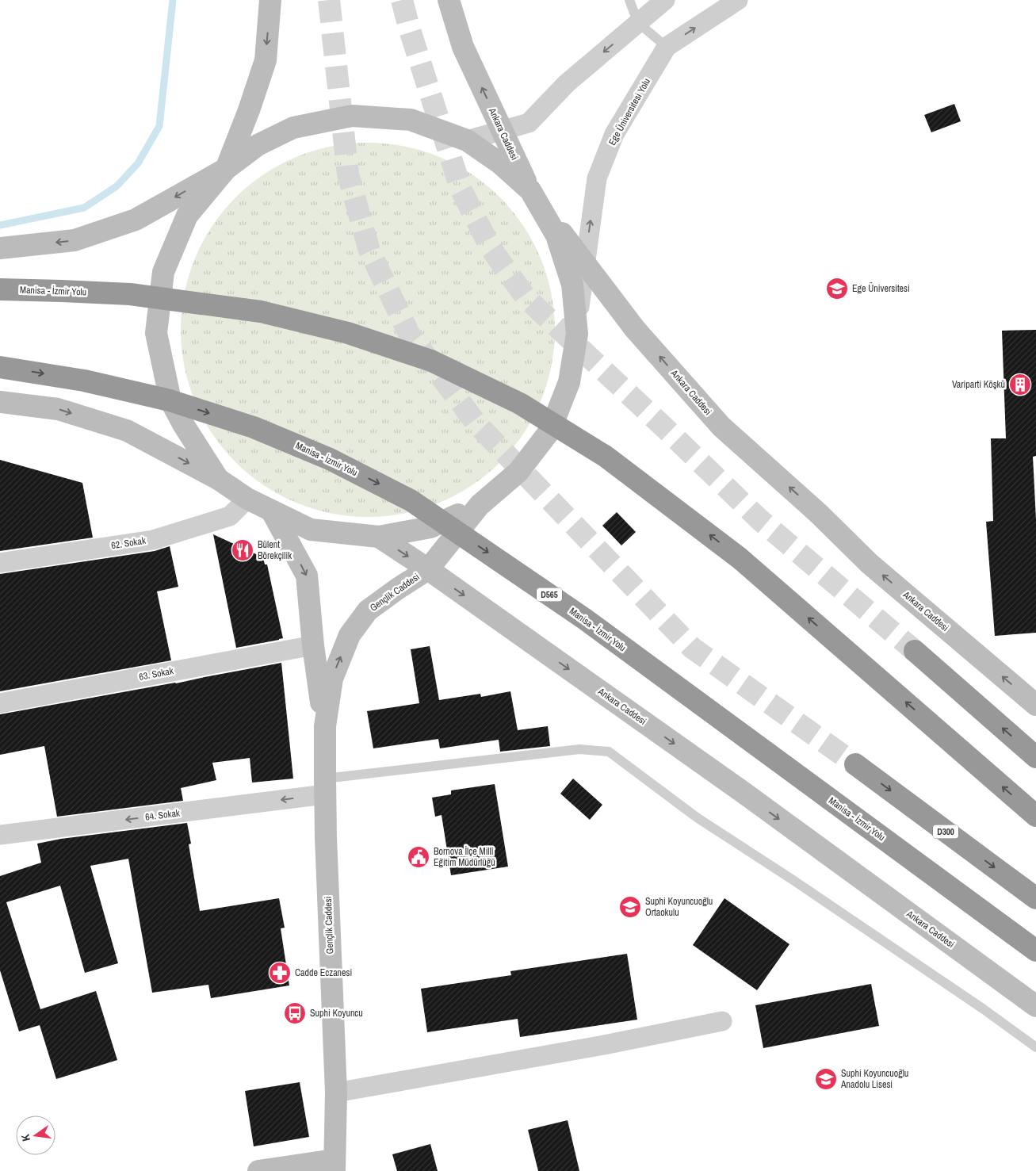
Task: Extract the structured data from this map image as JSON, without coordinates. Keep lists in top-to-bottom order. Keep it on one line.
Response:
{"streets":{"highway":["Manisa - İzmir Yolu","D565","D300"],"main road":["Ankara Caddesi","Gençlik Caddesi"],"street":["Ege Üniversitesi Yolu","62. Sokak","63. Sokak","64. Sokak"]},"crossings":[["Ege Üniversitesi Yolu","Ankara Caddesi"],["Ankara Caddesi","Gençlik Caddesi"],["Gençlik Caddesi","63. Sokak"],["Gençlik Caddesi","64. Sokak"]],"one_way":["64. Sokak"],"places":{"school or university":["Ege Üniversitesi","Suphi Koyuncuoğlu Ortaokulu","Suphi Koyuncuoğlu Anadolu Lisesi"],"building":["Variparti Köşkü"],"restaurant":["Bülent Börekçilik"],"public building":["Bornova İlçe Millî Eğitim Müdürlüğü"],"pharmacy":["Cadde Eczanesi"],"bus stop":["Suphi Koyuncu"]},"north":"left"}
